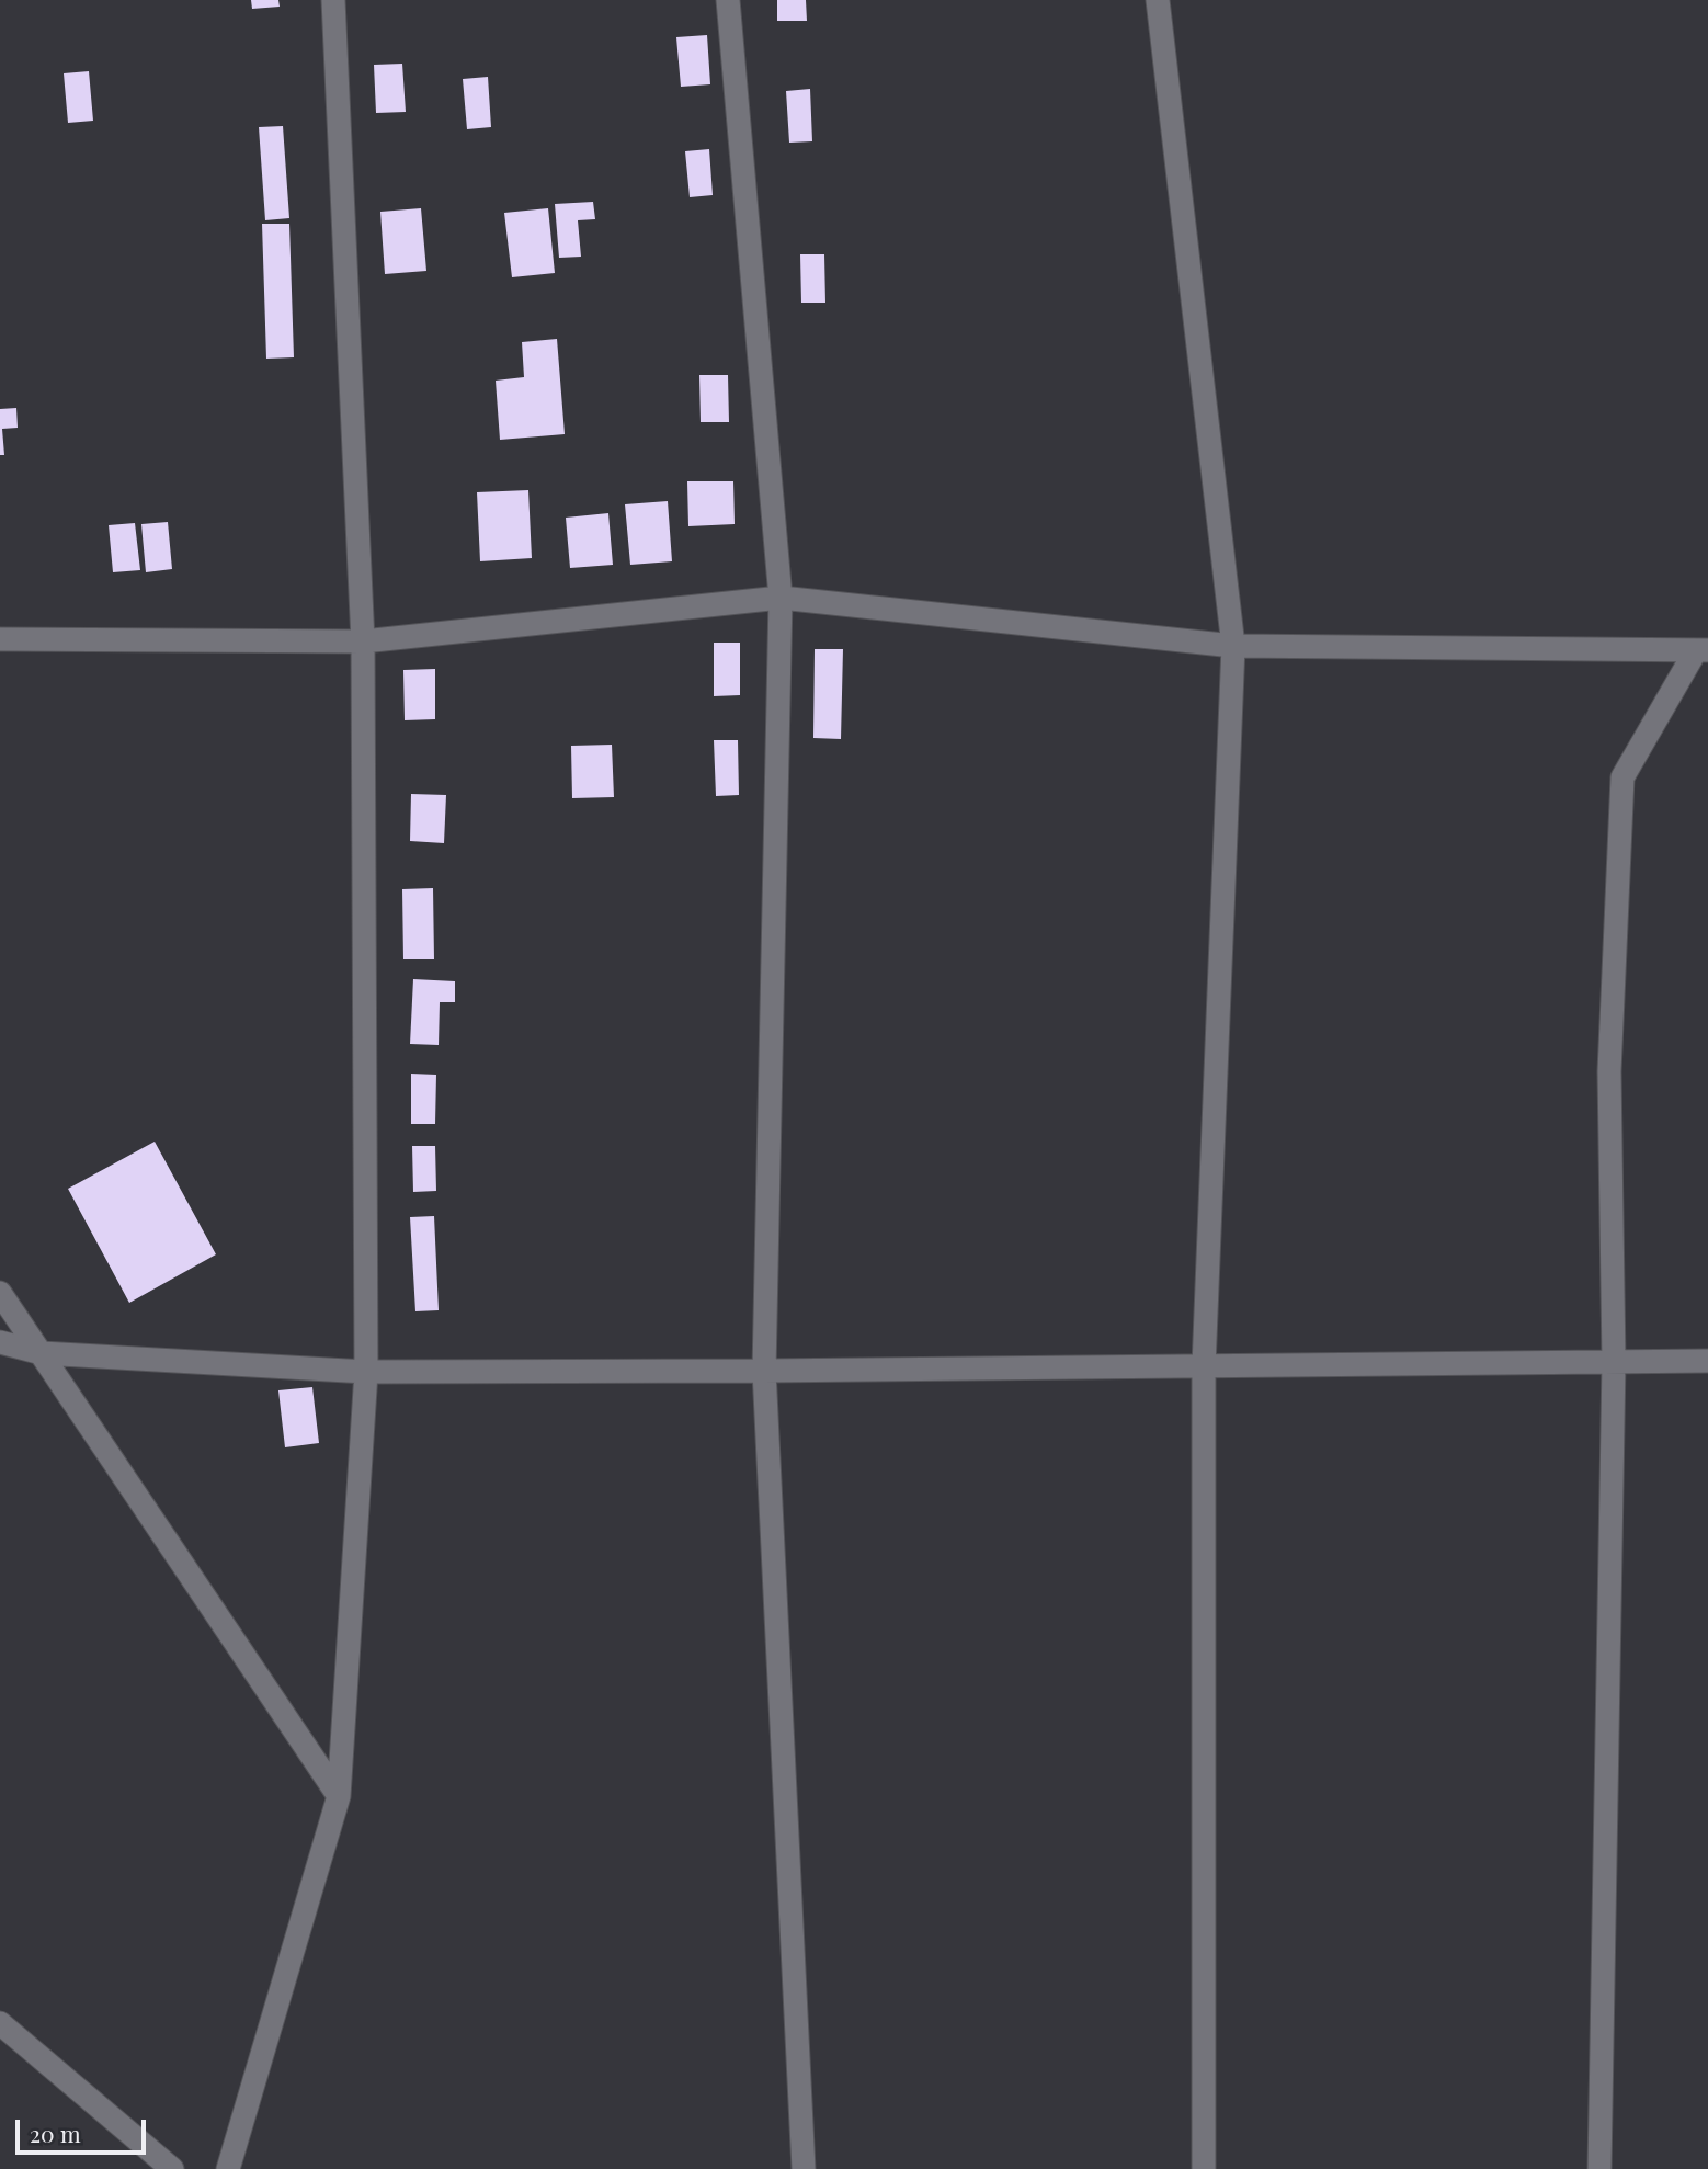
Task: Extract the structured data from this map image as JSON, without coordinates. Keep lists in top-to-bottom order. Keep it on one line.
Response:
{"scale_bar":"20 m"}
